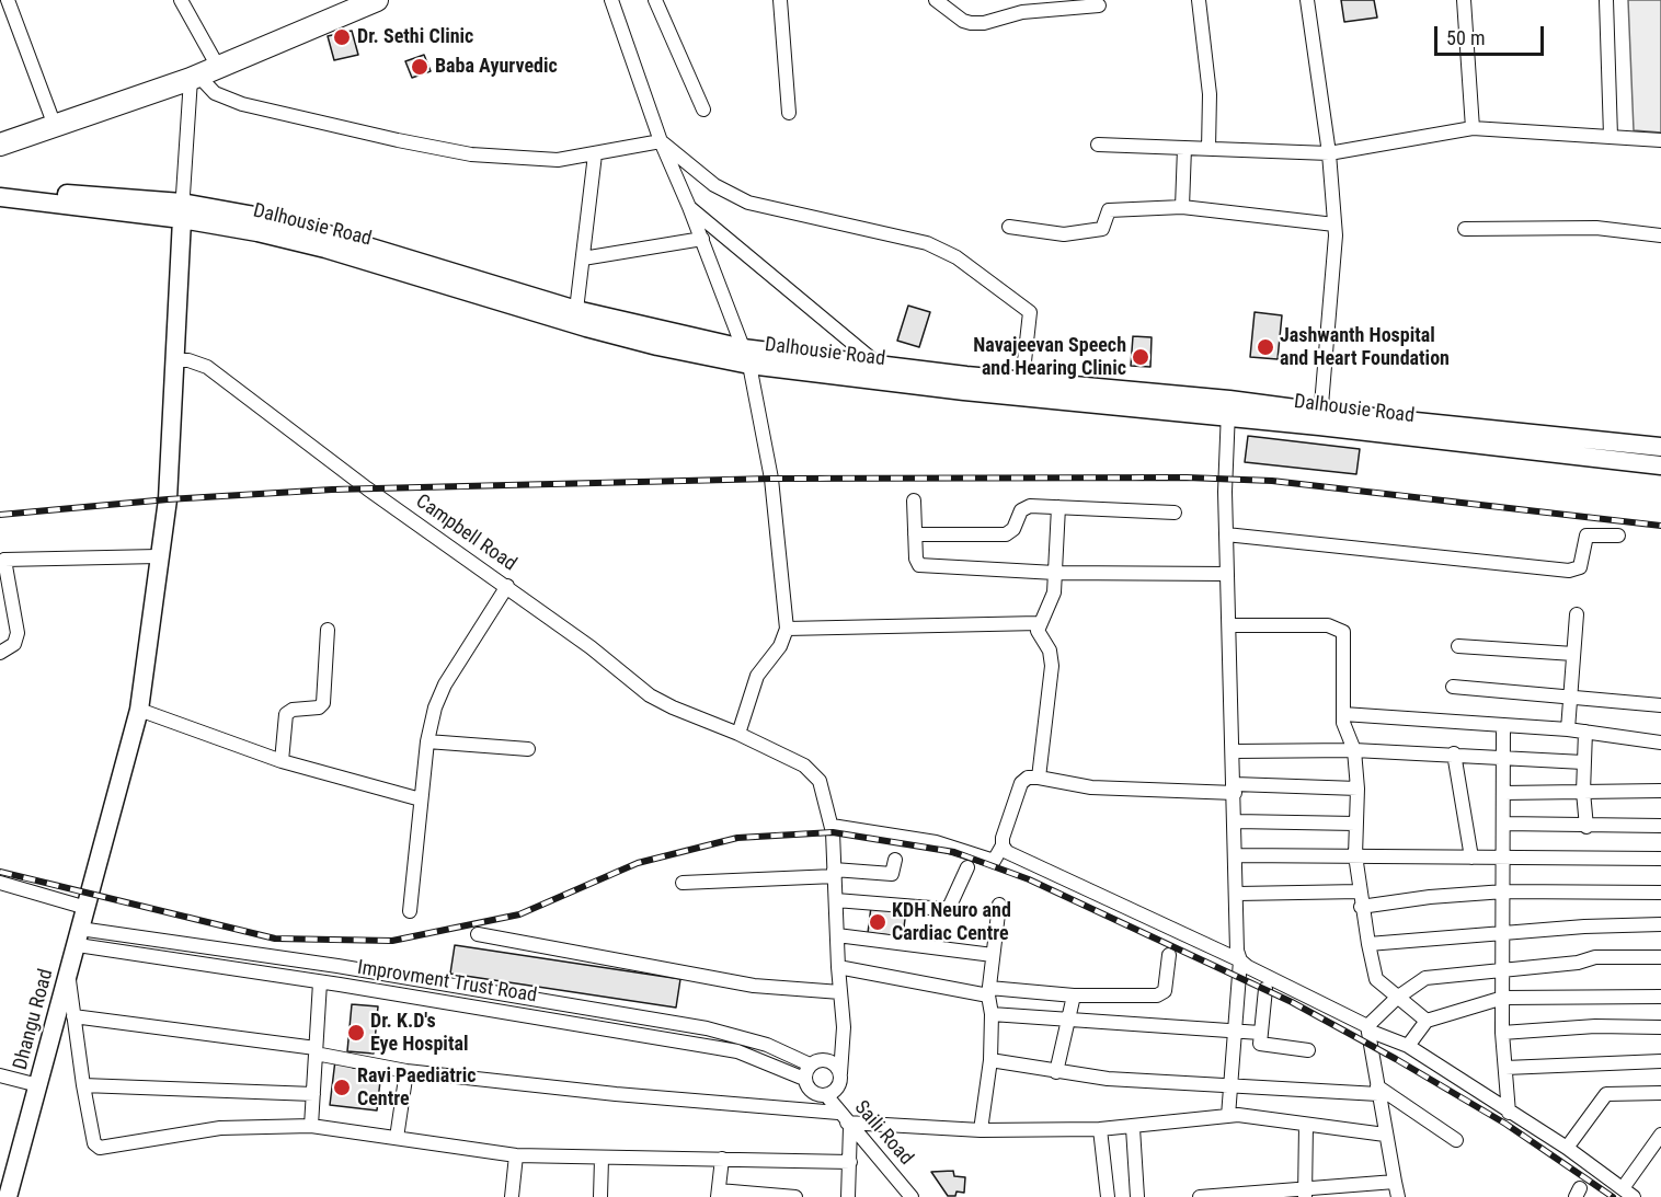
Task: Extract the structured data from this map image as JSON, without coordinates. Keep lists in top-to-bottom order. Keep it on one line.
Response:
{"streets":{"street":["Dalhousie Road","Campbell Road","Improvment Trust Road","Dhangu Road","Saili Road"]},"crossings":[["Dalhousie Road","Dhangu Road"],["Campbell Road","Improvment Trust Road"],["Campbell Road","Dhangu Road"],["Campbell Road","Saili Road"],["Improvment Trust Road","Dhangu Road"],["Improvment Trust Road","Saili Road"]],"places":["Dr. Sethi Clinic","Baba Ayurvedic","Jashwanth Hospital and Heart Foundation","Navajeevan Speech and Hearing Clinic","KDH Neuro and Cardiac Centre","Dr. K.D's Eye Hospital","Ravi Paediatric Centre"],"scale_bar":"50 m"}
